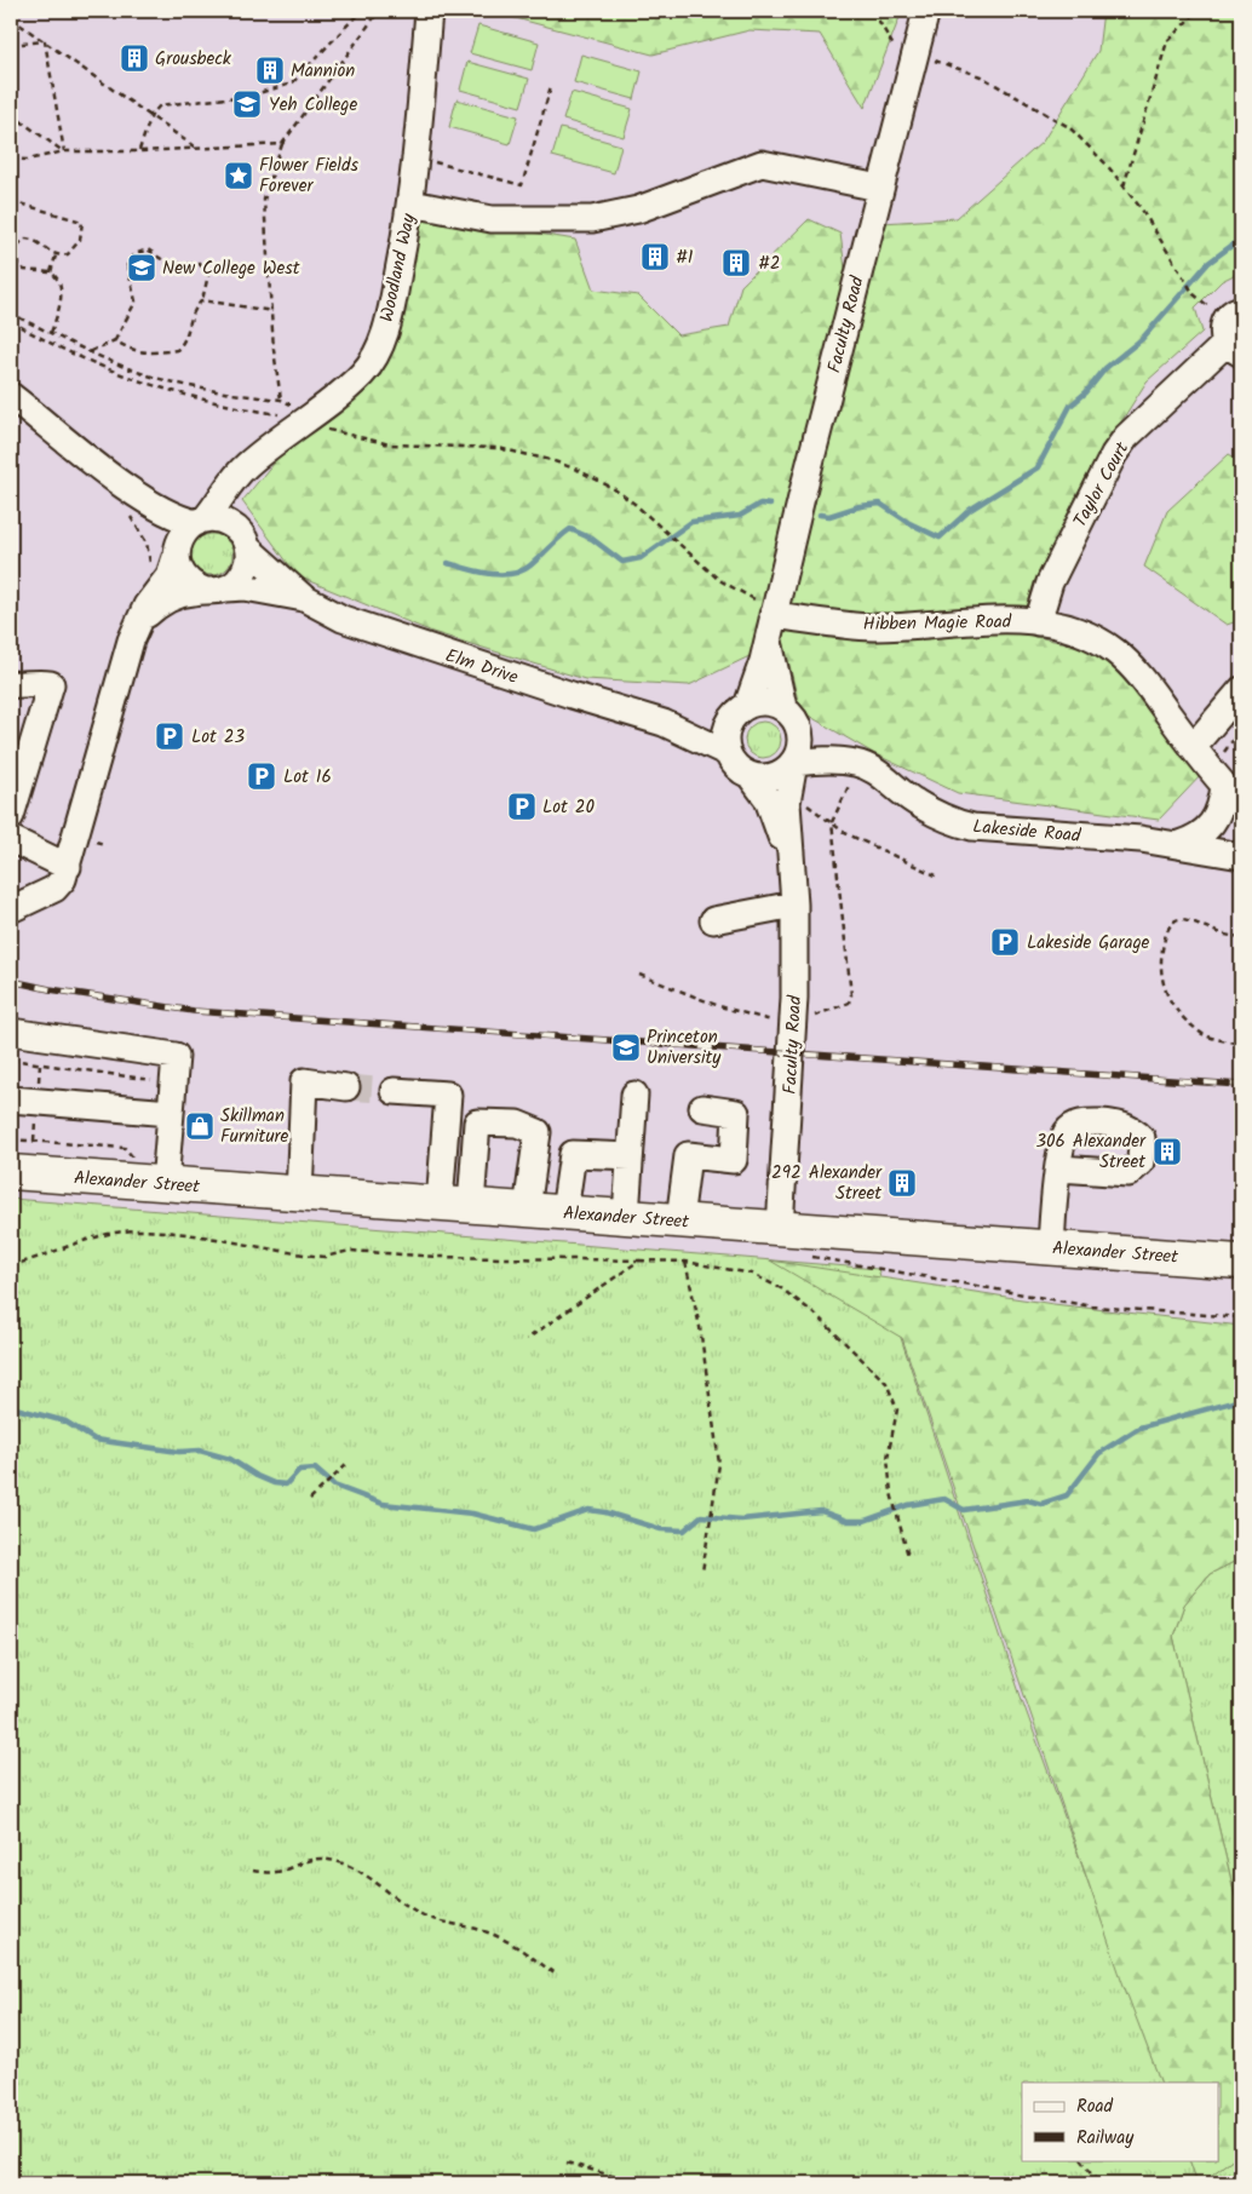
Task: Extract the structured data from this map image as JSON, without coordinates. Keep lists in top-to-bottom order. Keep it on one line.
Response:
{"streets":{"main road":["Alexander Street"],"street":["Woodland Way","Faculty Road","Taylor Court","Hibben Magie Road","Elm Drive","Lakeside Road"]},"crossings":[["Woodland Way","Elm Drive"],["Faculty Road","Hibben Magie Road"],["Faculty Road","Elm Drive"],["Faculty Road","Lakeside Road"],["Faculty Road","Alexander Street"],["Taylor Court","Hibben Magie Road"],["Elm Drive","Lakeside Road"]],"places":{"building":["Grousbeck","Mannion","#1","#2","306 Alexander Street","292 Alexander Street"],"school or university":["Yeh College","New College West","Princeton University"],"place":["Flower Fields Forever"],"parking":["Lot 23","Lot 16","Lot 20","Lakeside Garage"],"shop":["Skillman Furniture"]},"legend":["Road","Railway"]}
